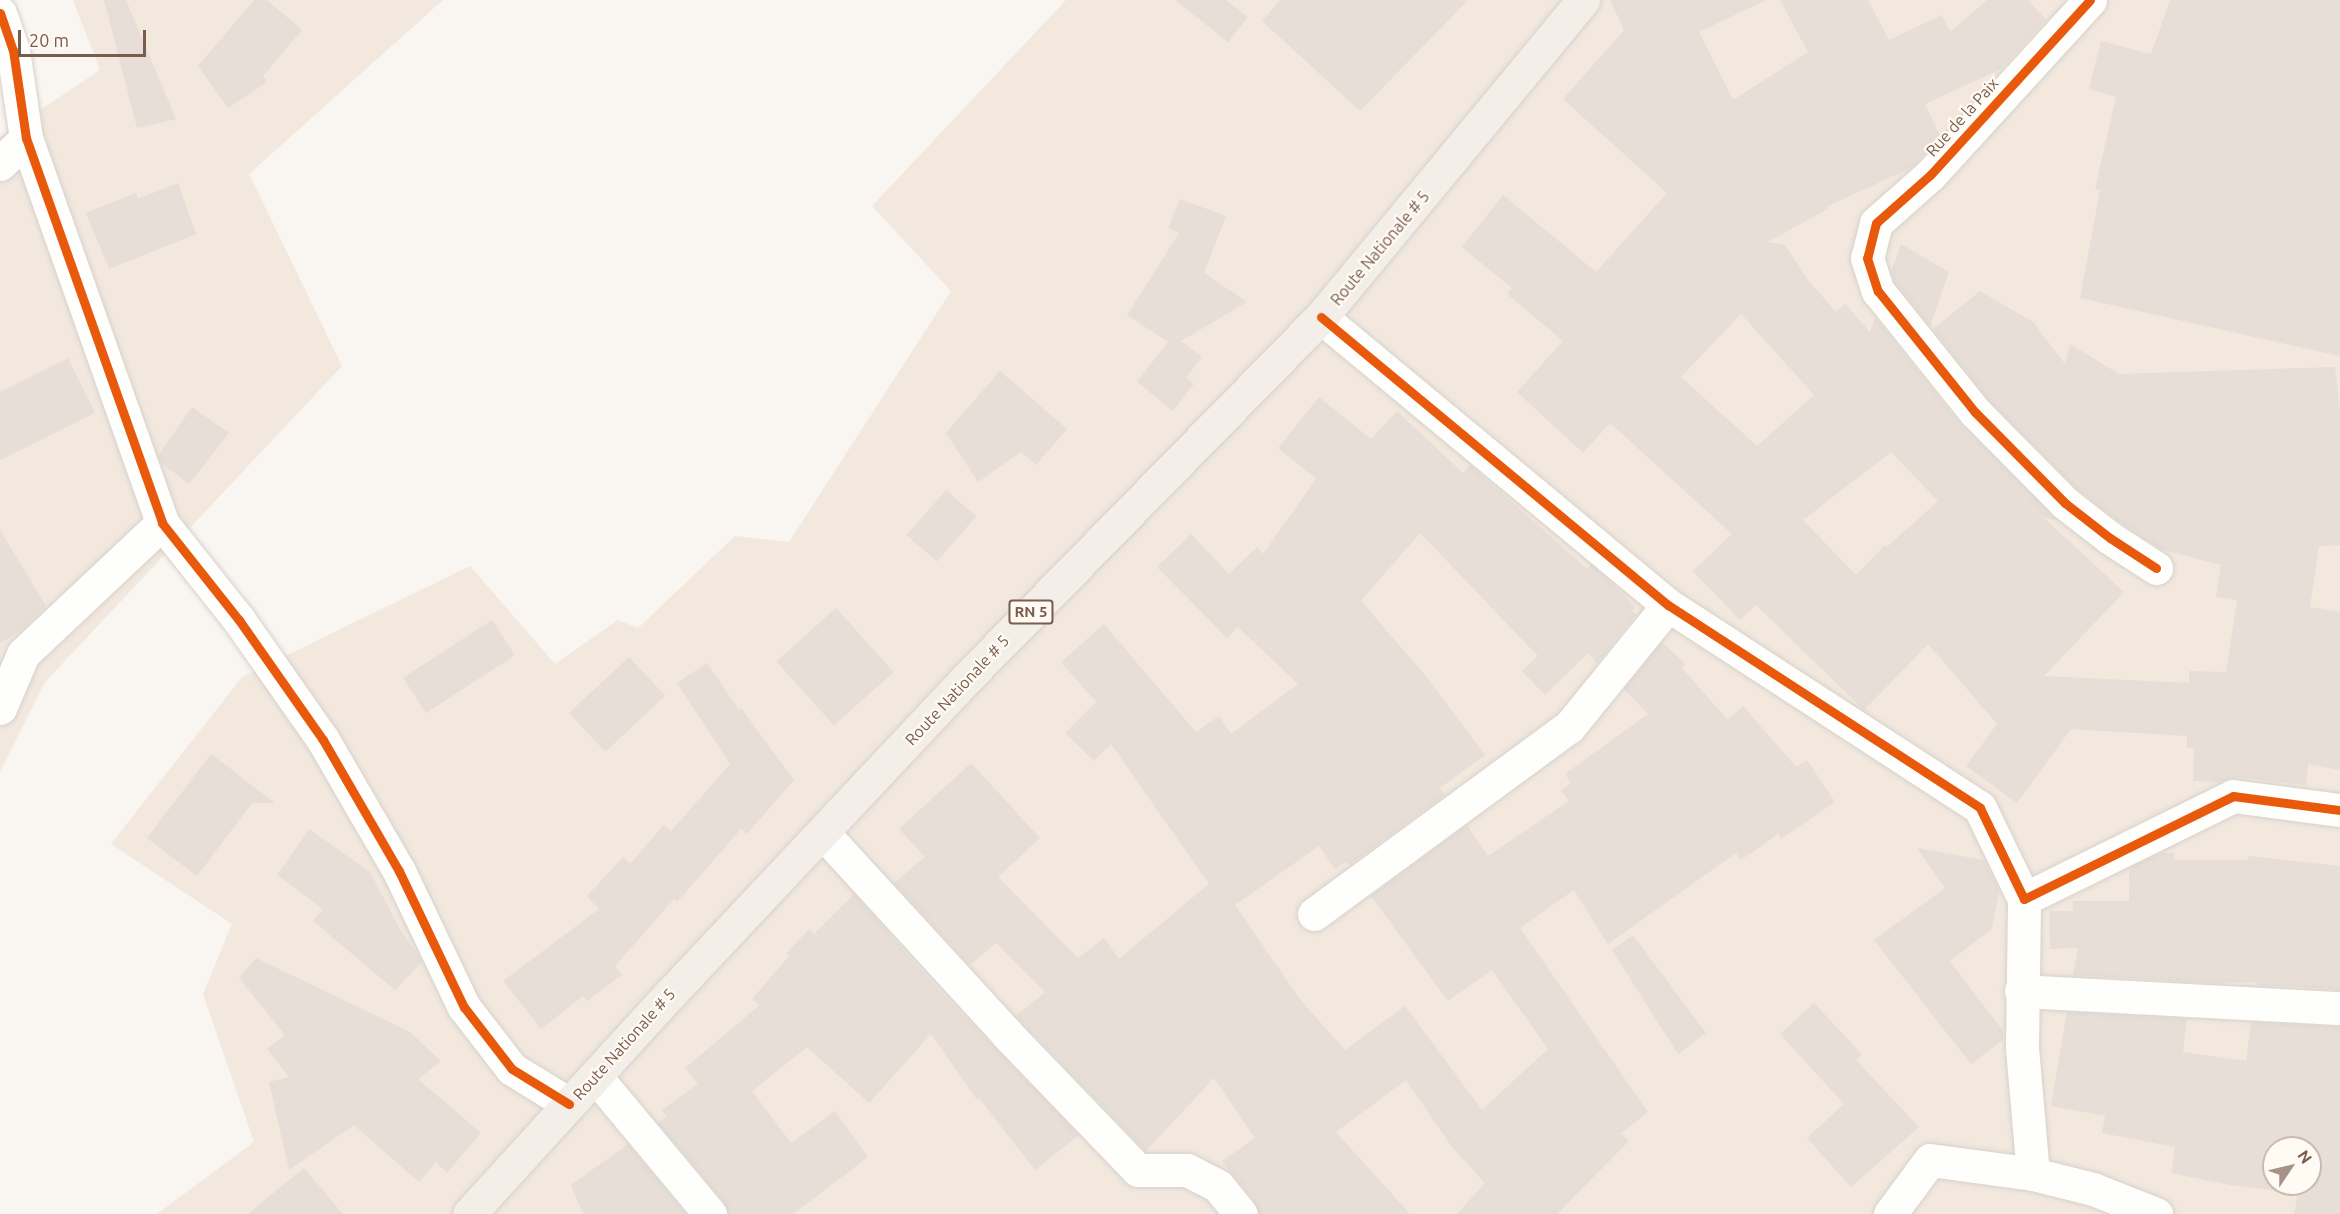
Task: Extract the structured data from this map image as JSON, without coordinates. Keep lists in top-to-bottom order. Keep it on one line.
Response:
{"streets":{"main road":["Route Nationale # 5","RN 5"],"street":["Rue de la Paix"]},"scale_bar":"20 m","north":"top right"}
